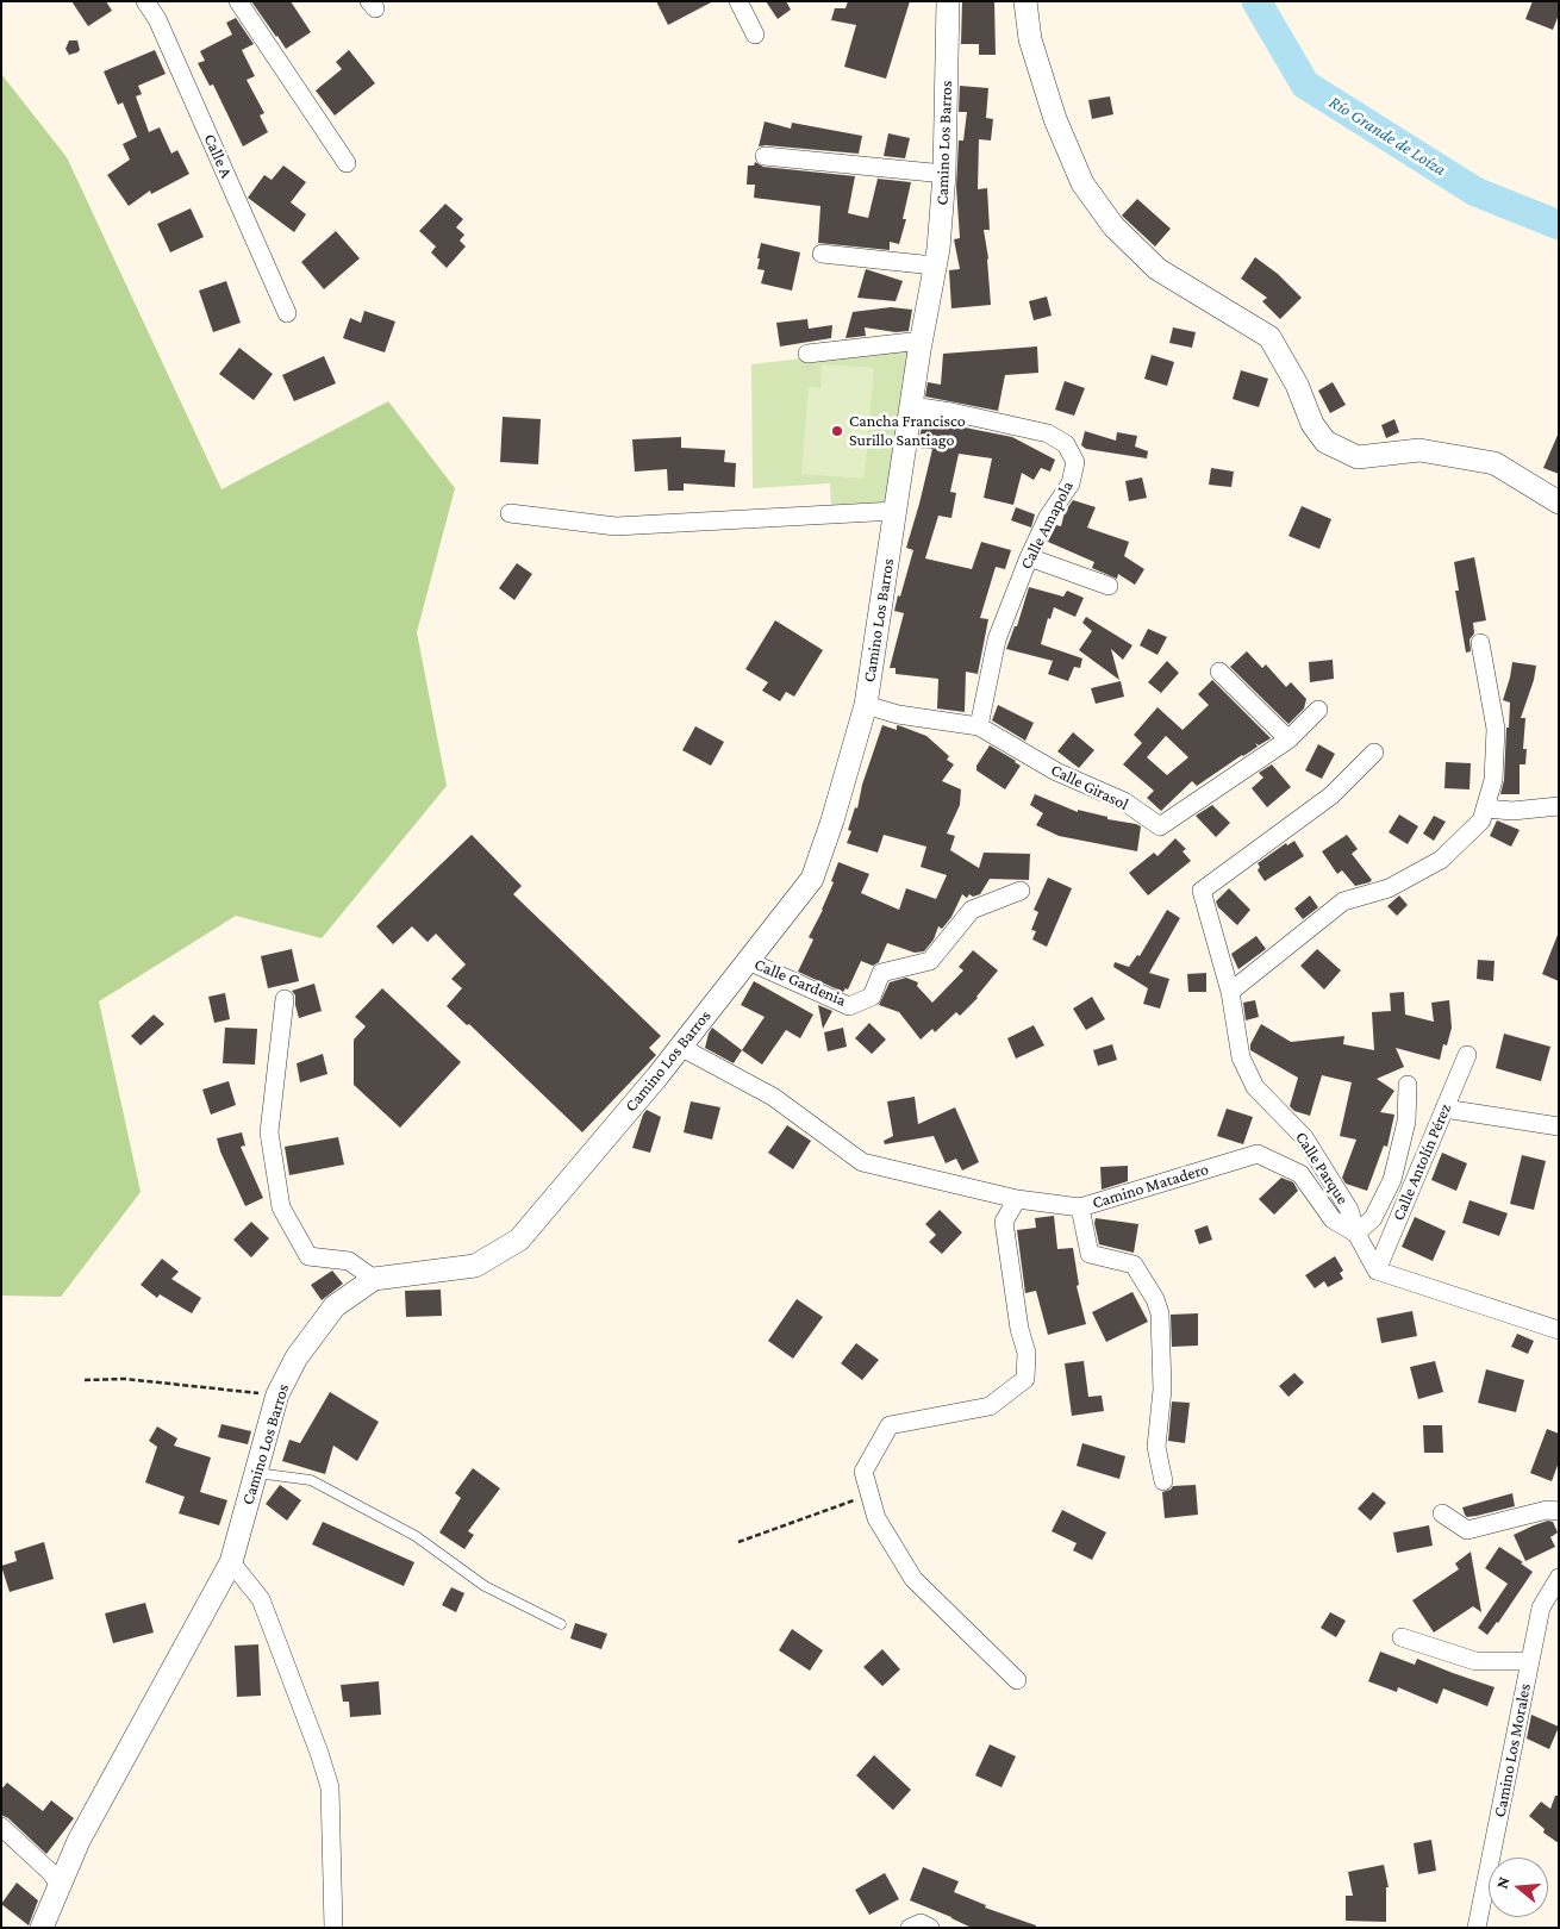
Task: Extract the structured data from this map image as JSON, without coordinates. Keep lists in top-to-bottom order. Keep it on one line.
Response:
{"streets":{"street":["Camino Los Barros","Calle A","Calle Amapola","Calle Girasol","Calle Gardenia","Calle Antolín Pérez","Calle Parque","Camino Matadero","Camino Los Morales"]},"crossings":[["Camino Los Barros","Calle Amapola"],["Camino Los Barros","Calle Girasol"],["Camino Los Barros","Calle Gardenia"],["Camino Los Barros","Camino Matadero"],["Calle Amapola","Calle Girasol"],["Calle Antolín Pérez","Camino Matadero"],["Calle Parque","Camino Matadero"]],"water":["Río Grande de Loíza"],"places":["Cancha Francisco Surillo Santiago"],"north":"left"}
